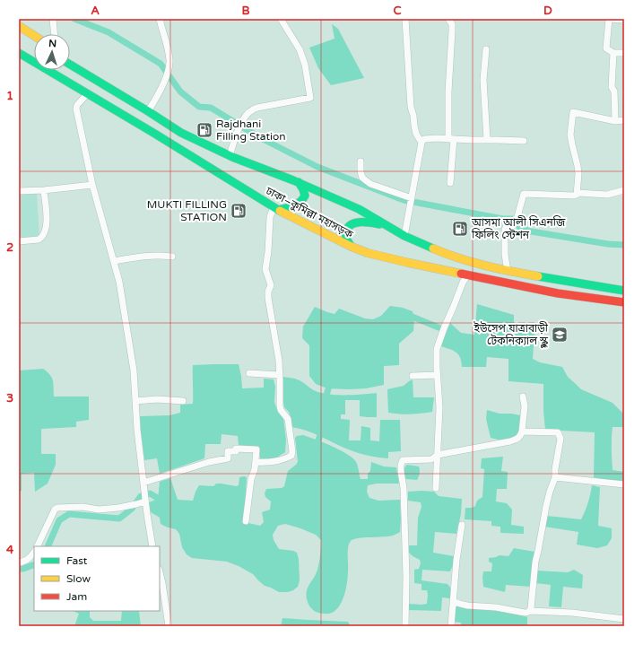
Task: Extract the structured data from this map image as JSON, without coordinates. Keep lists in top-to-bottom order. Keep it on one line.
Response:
{"streets":{"highway":["ঢাকা–কুমিল্লা মহাসড়ক"]},"places":{"fuel station":["Rajdhani Filling Station","MUKTI FILLING STATION","আসমা আলী সিএনজি ফিলিং স্টেশন"],"school or university":["ইউসেপ যাত্রাবাড়ী টেকনিক্যাল স্কুল"]},"legend":["Fast","Slow","Jam"],"north":"top","grid":{"columns":["A","B","C","D"],"rows":["1","2","3","4"]}}
